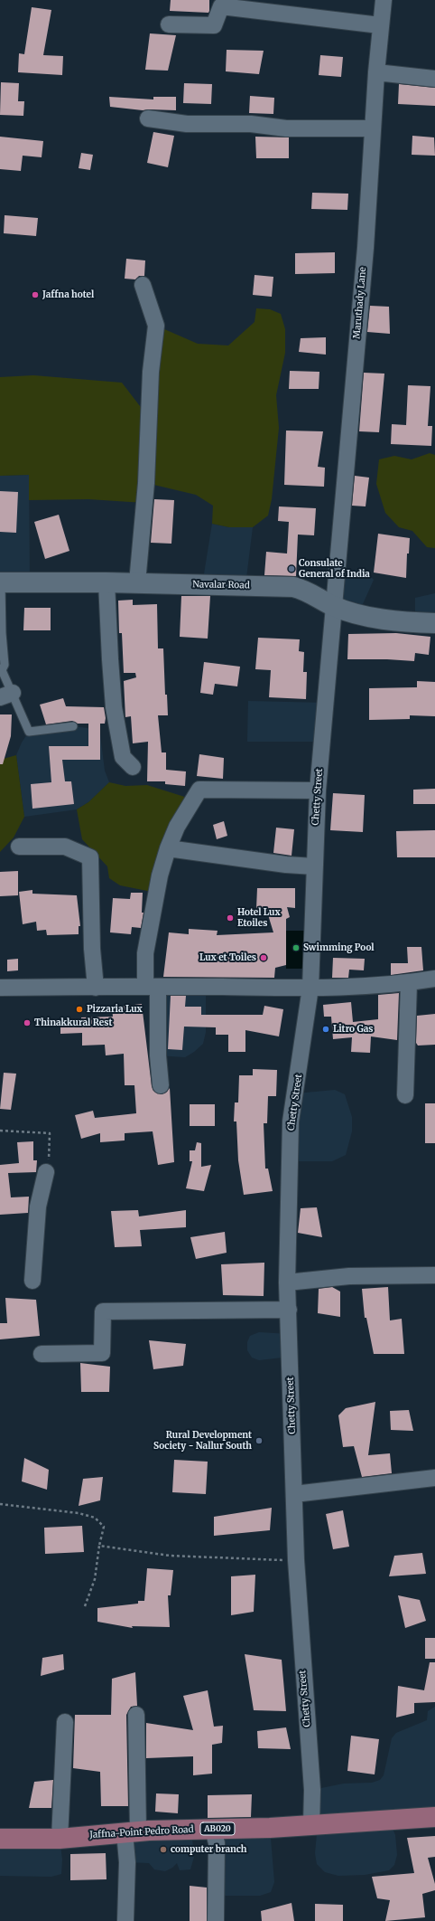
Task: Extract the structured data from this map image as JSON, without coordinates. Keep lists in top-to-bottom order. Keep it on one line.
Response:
{"streets":{"main road":["AB020","Jaffna-Point Pedro Road"],"street":["Maruthady Lane","Navalar Road","Chetty Street"]},"crossings":[["Maruthady Lane","Navalar Road"],["Maruthady Lane","Chetty Street"],["Navalar Road","Chetty Street"],["Chetty Street","Jaffna-Point Pedro Road"]],"places":["Jaffna hotel","Consulate General of India","Hotel Lux Etoiles","Swimming Pool","Lux et Toiles","Pizzaria Lux","Thinakkural Rest","Litro Gas","Rural Development Society - Nallur South","computer branch"]}
